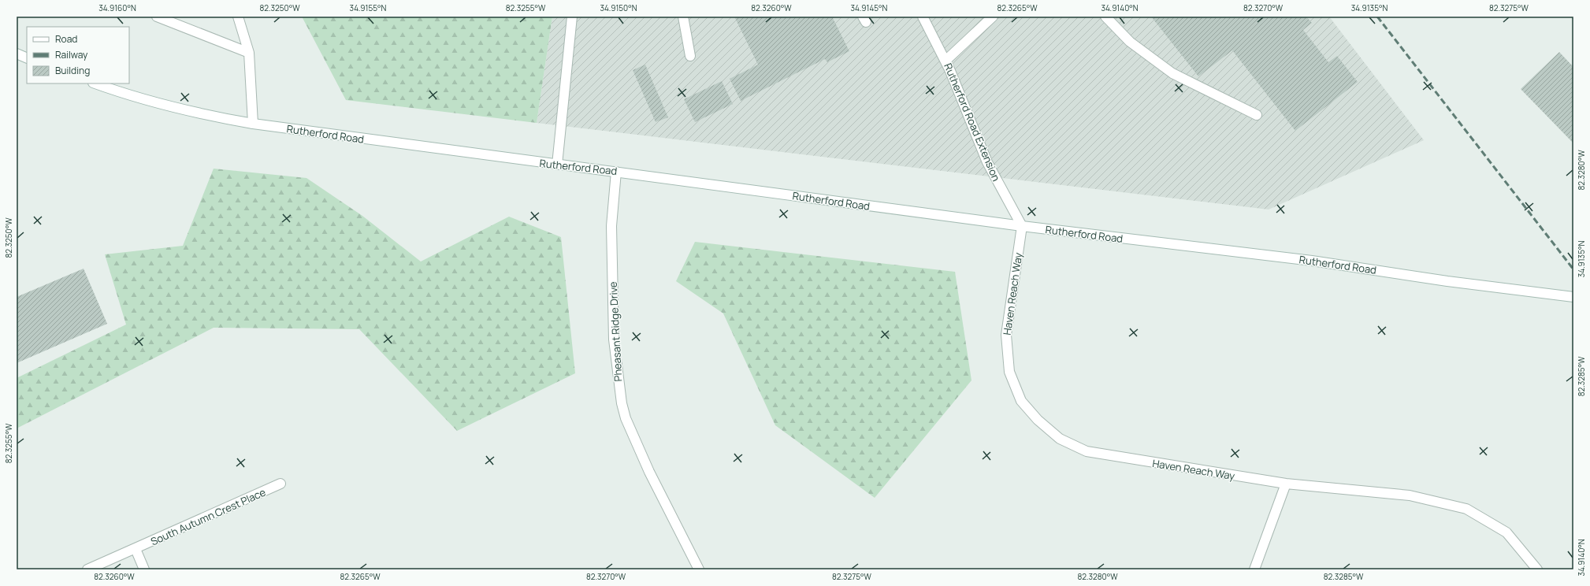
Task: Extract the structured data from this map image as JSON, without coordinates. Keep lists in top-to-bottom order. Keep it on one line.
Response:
{"streets":{"street":["Rutherford Road Extension","Rutherford Road","Haven Reach Way","Pheasant Ridge Drive","South Autumn Crest Place"]},"crossings":[["Rutherford Road Extension","Rutherford Road"],["Rutherford Road Extension","Haven Reach Way"],["Rutherford Road","Haven Reach Way"],["Rutherford Road","Pheasant Ridge Drive"]],"legend":["Road","Railway","Building"],"coordinates":["34.9160°N","82.3250°W","34.9155°N","82.3255°W","34.9150°N","82.3260°W","34.9145°N","82.3265°W","34.9140°N","82.3270°W","34.9135°N","82.3275°W","82.3280°W","82.3285°W"]}
